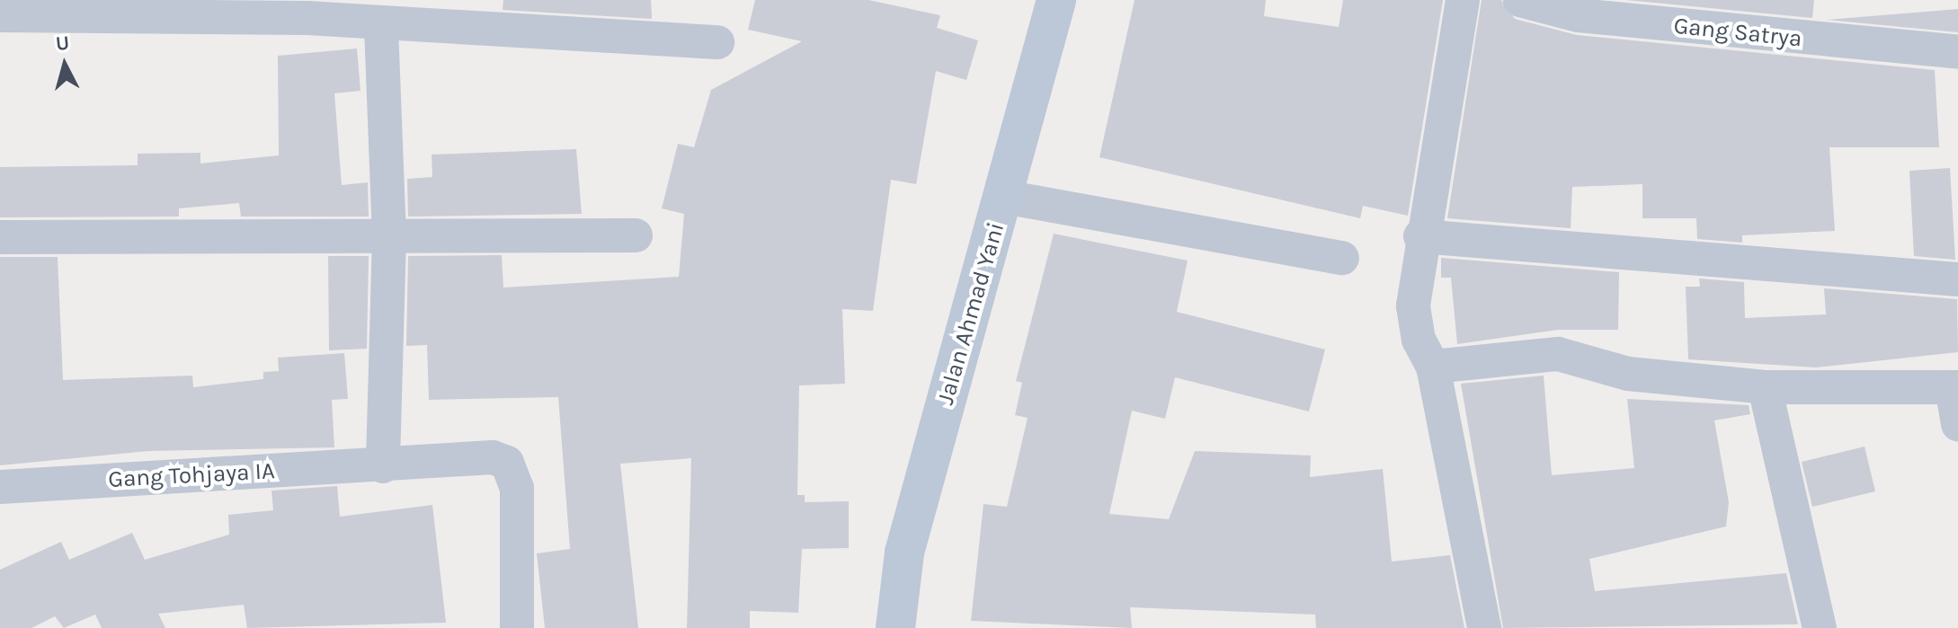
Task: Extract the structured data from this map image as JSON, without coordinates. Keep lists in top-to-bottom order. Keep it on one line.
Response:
{"streets":{"main road":["Jalan Ahmad Yani"],"street":["Gang Satrya","Gang Tohjaya IA"]},"north":"top"}
